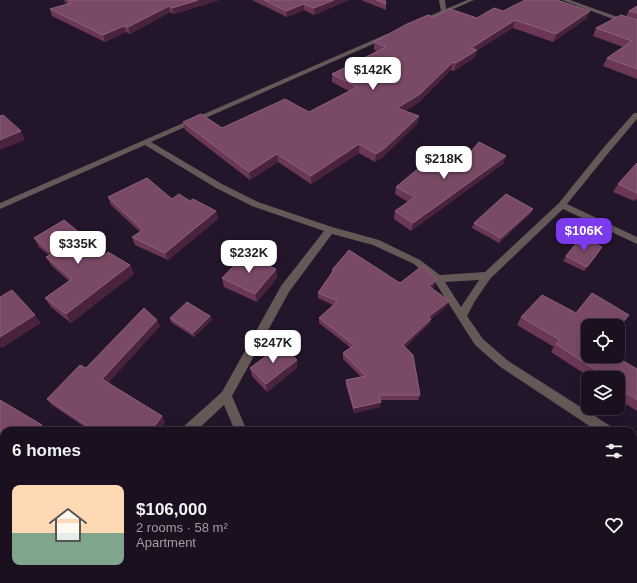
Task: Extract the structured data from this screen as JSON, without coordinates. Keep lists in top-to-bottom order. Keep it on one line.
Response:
{"page":{"price":["$142K","$218K","$106K","$335K","$232K","$247K"],"heading":"6 homes","list":[{"name":"$106,000","note":"2 rooms · 58 m² · Apartment"}]}}
